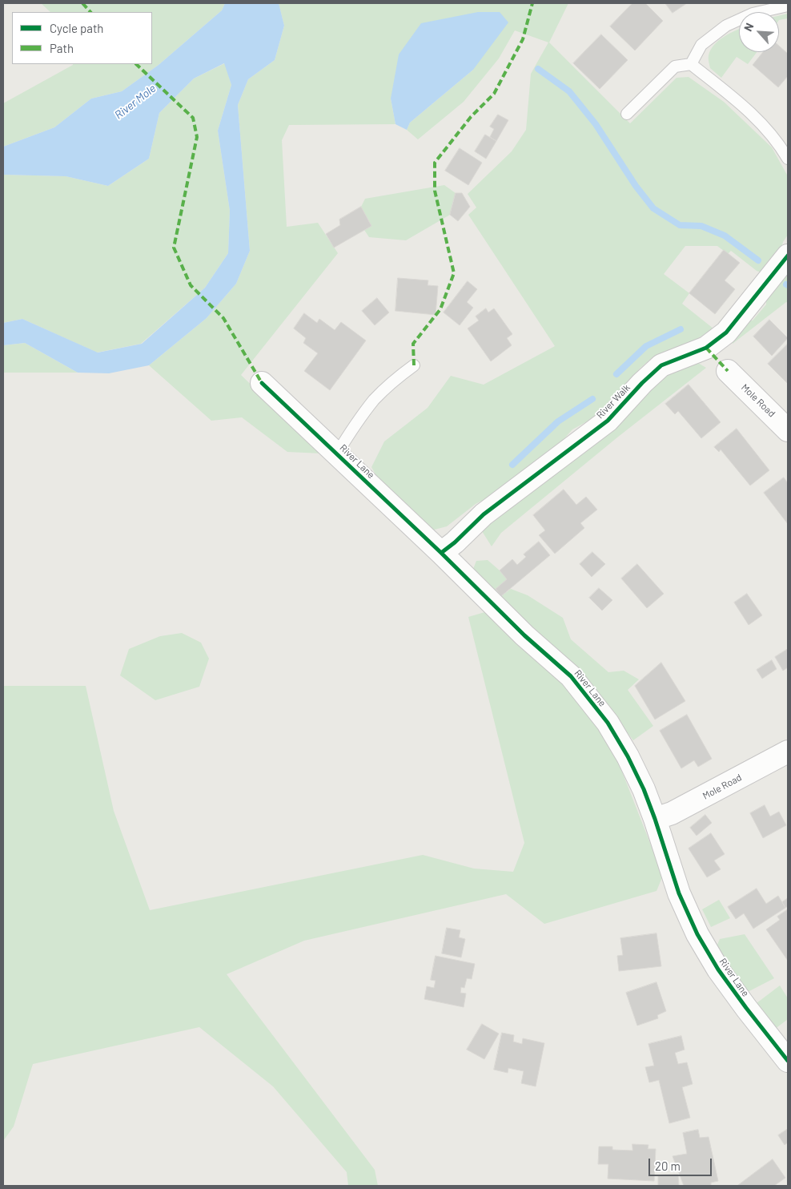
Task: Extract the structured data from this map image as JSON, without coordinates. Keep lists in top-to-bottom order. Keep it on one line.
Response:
{"streets":{"street":["Mole Road","River Walk","River Lane"]},"crossings":[["Mole Road","River Lane"],["River Walk","River Lane"]],"water":["River Mole"],"legend":["Cycle path","Path"],"scale_bar":"20 m","north":"top left"}
